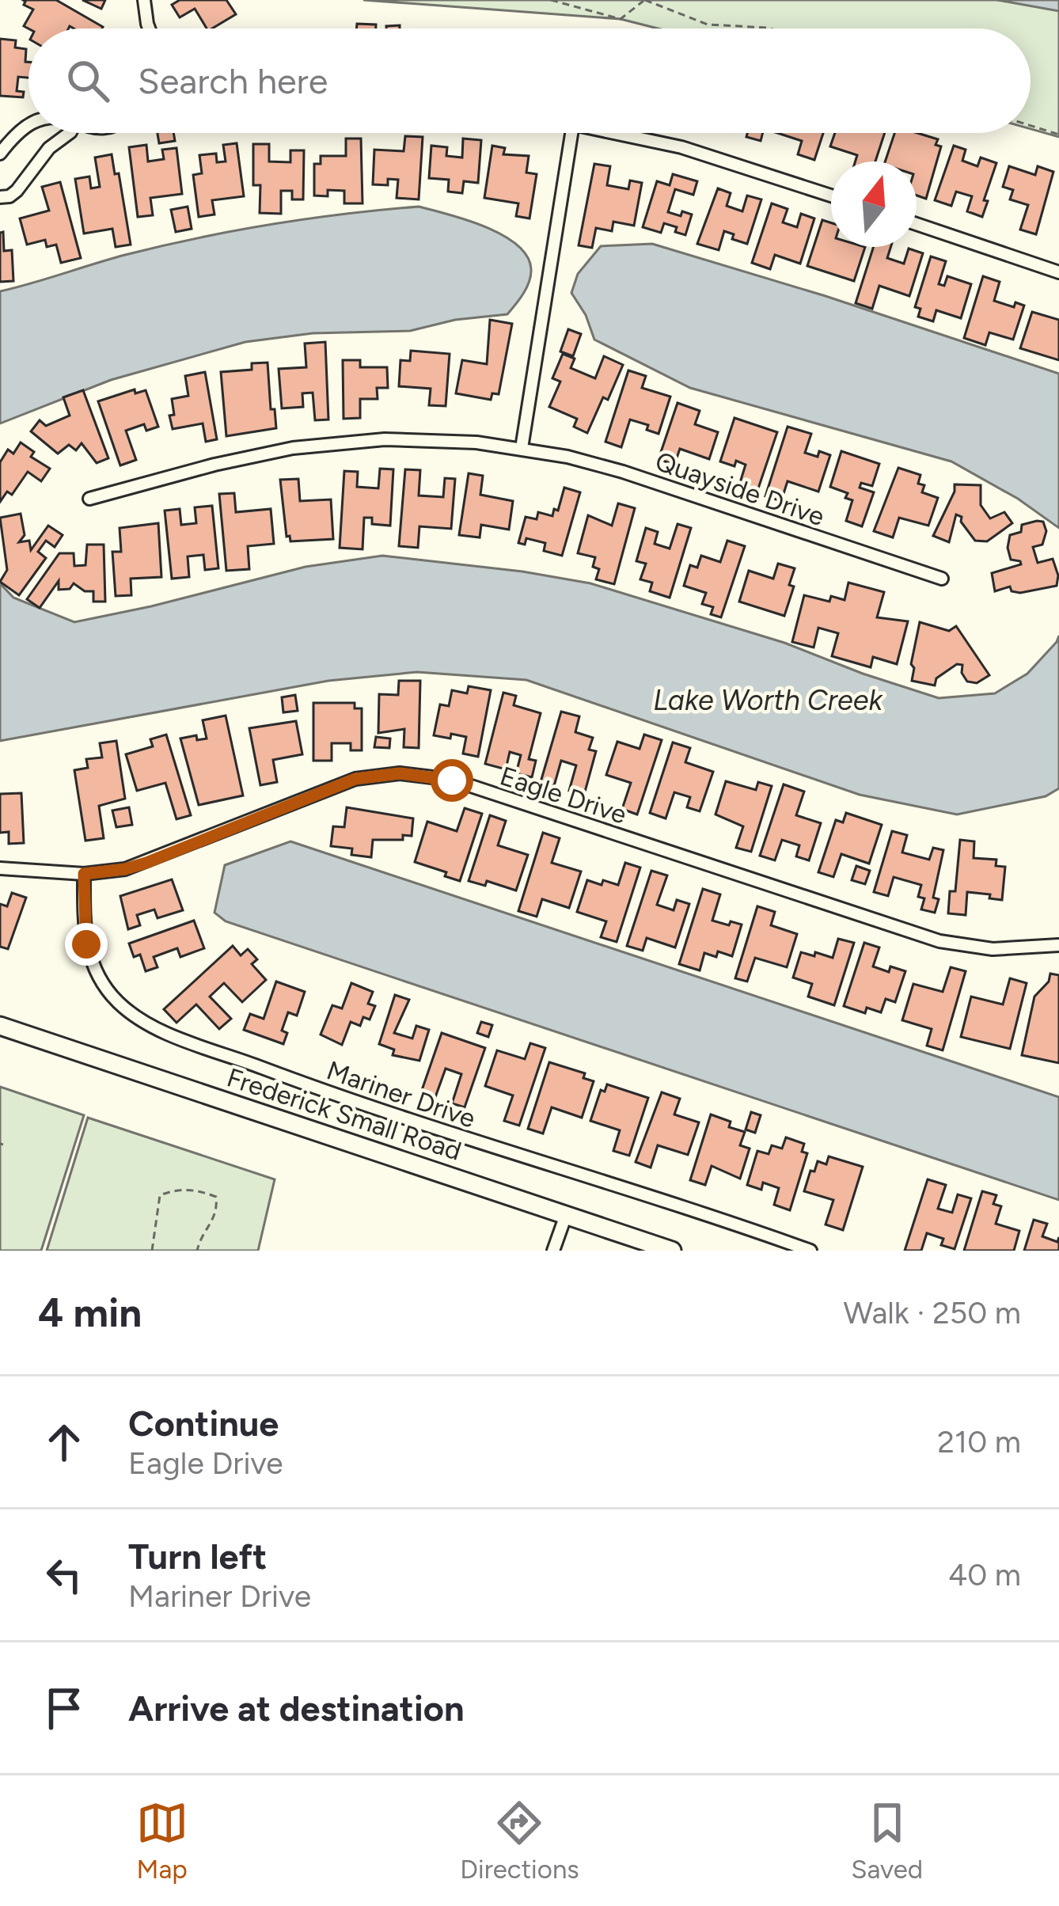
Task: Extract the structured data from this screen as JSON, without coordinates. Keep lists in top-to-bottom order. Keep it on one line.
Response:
{"streets":{"street":["Quayside Drive","Eagle Drive","Mariner Drive","Frederick Small Road"]},"crossings":[["Eagle Drive","Mariner Drive"]],"water":["Lake Worth Creek"],"north":"top","page":{"search":"Search here","heading":["4 min","Walk · 250 m"],"list":[["Continue","Eagle Drive","210 m"],["Turn left","Mariner Drive","40 m"],"Arrive at destination"],"nav":["Map","Directions","Saved"]}}
